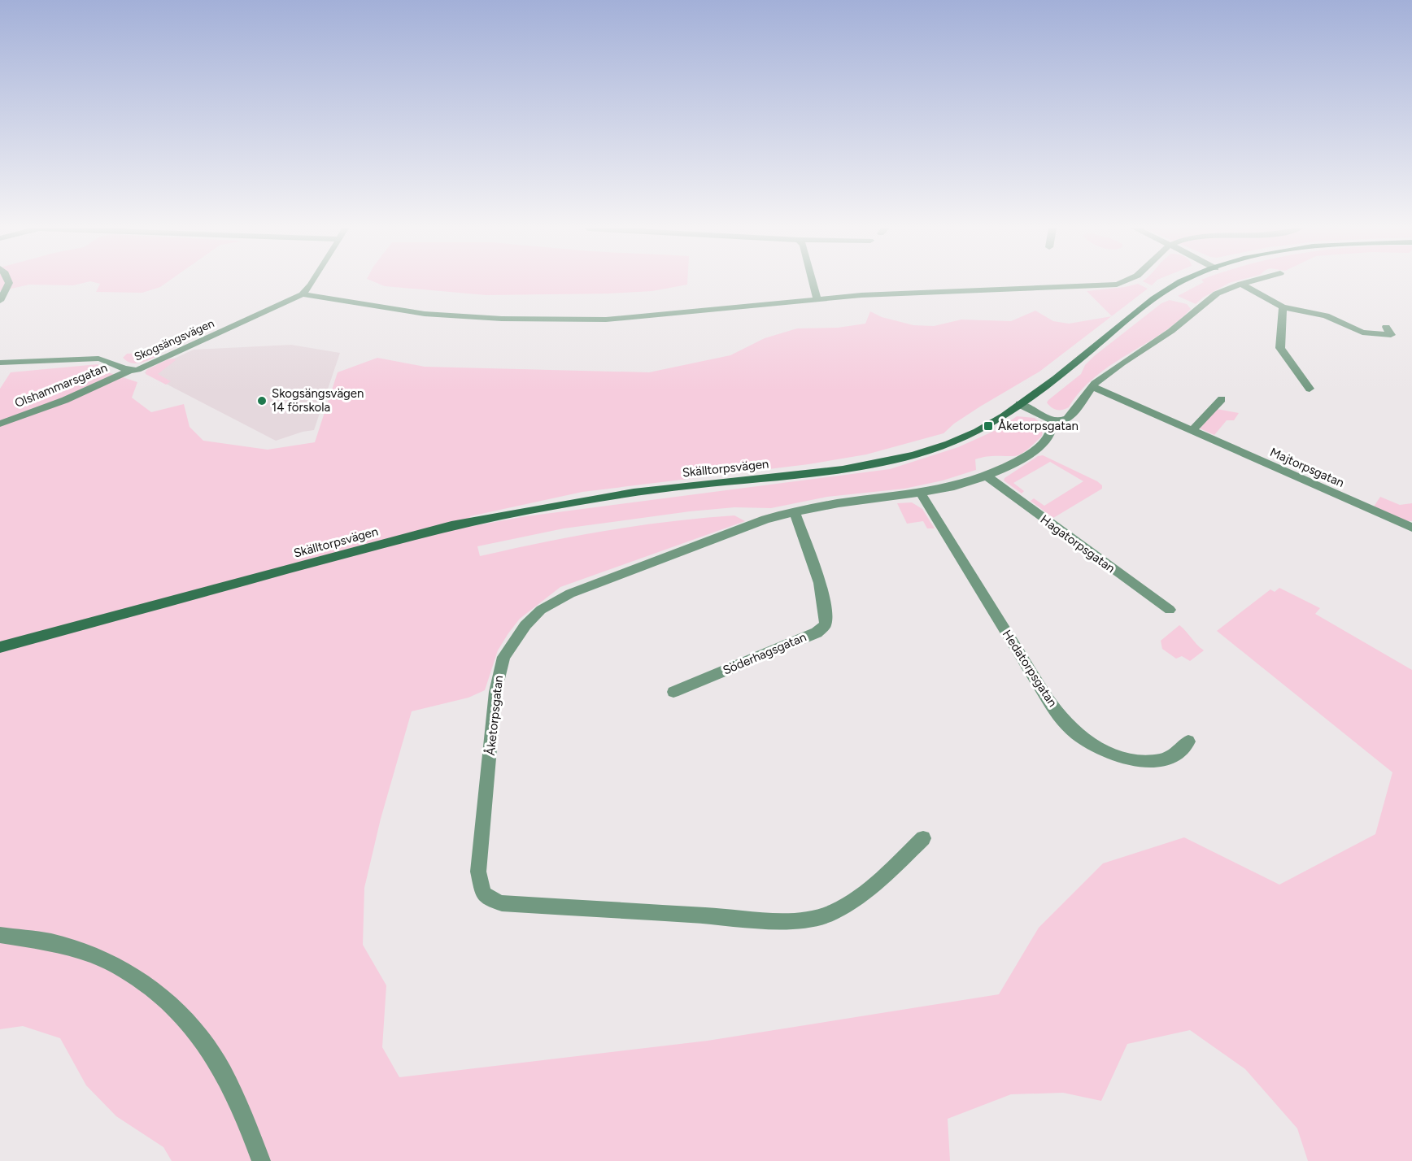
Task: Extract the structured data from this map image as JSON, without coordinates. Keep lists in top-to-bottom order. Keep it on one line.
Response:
{"streets":{"street":["Skogsängsvägen","Olshammarsgatan","Majtorpsgatan","Skälltorpsvägen","Hagatorpsgatan","Söderhagsgatan","Hedatorpsgatan","Åketorpsgatan"]},"crossings":[["Skogsängsvägen","Olshammarsgatan"],["Hagatorpsgatan","Åketorpsgatan"],["Söderhagsgatan","Åketorpsgatan"],["Hedatorpsgatan","Åketorpsgatan"]],"places":{"other":["Skogsängsvägen 14 förskola"],"transit":["Åketorpsgatan"]}}
